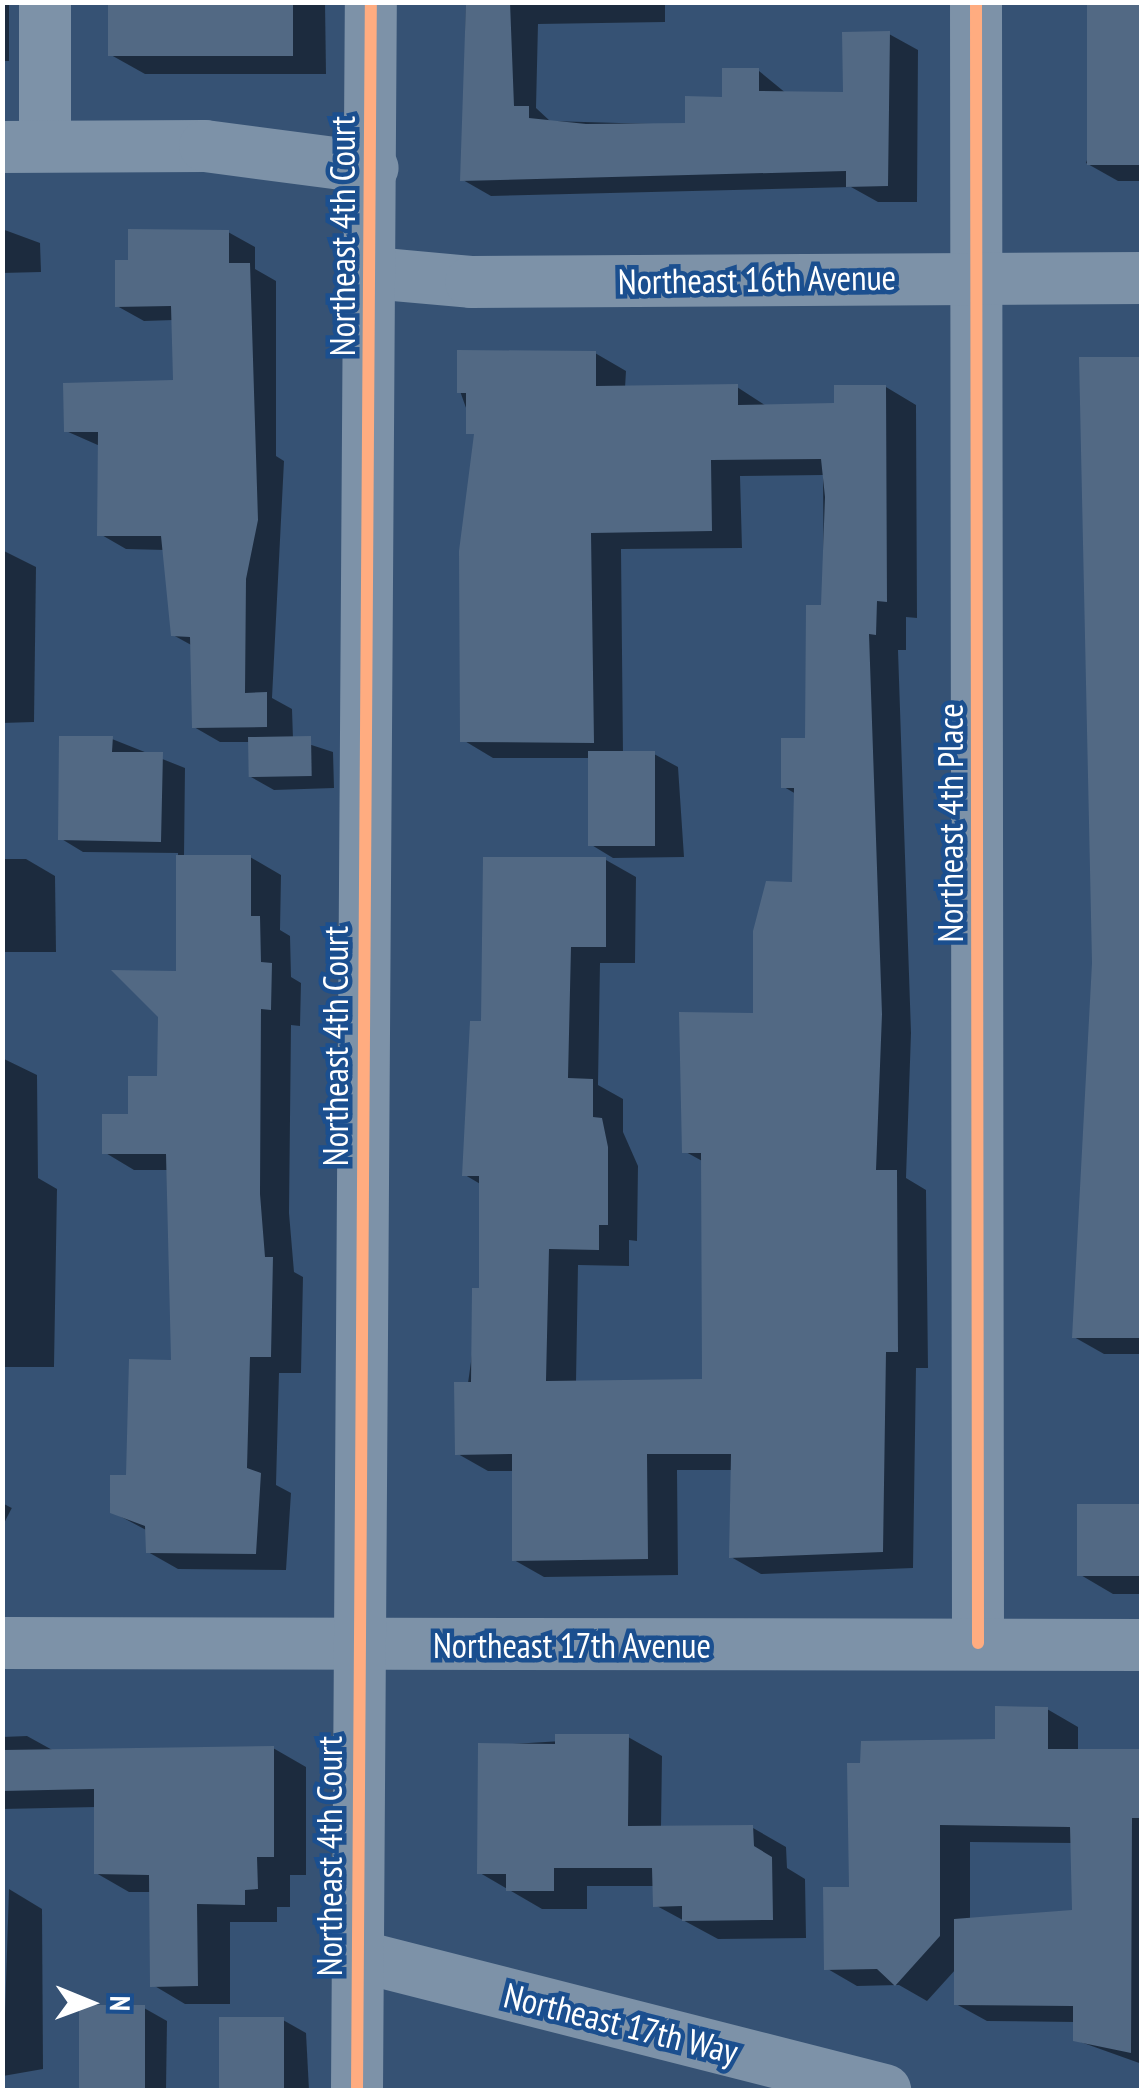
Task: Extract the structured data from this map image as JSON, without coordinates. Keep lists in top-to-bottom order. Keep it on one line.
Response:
{"streets":{"street":["Northeast 4th Court","Northeast 16th Avenue","Northeast 4th Place","Northeast 17th Avenue","Northeast 17th Way"]},"crossings":[["Northeast 4th Court","Northeast 16th Avenue"],["Northeast 4th Court","Northeast 17th Avenue"],["Northeast 4th Court","Northeast 17th Way"],["Northeast 16th Avenue","Northeast 4th Place"],["Northeast 4th Place","Northeast 17th Avenue"]],"north":"right"}
